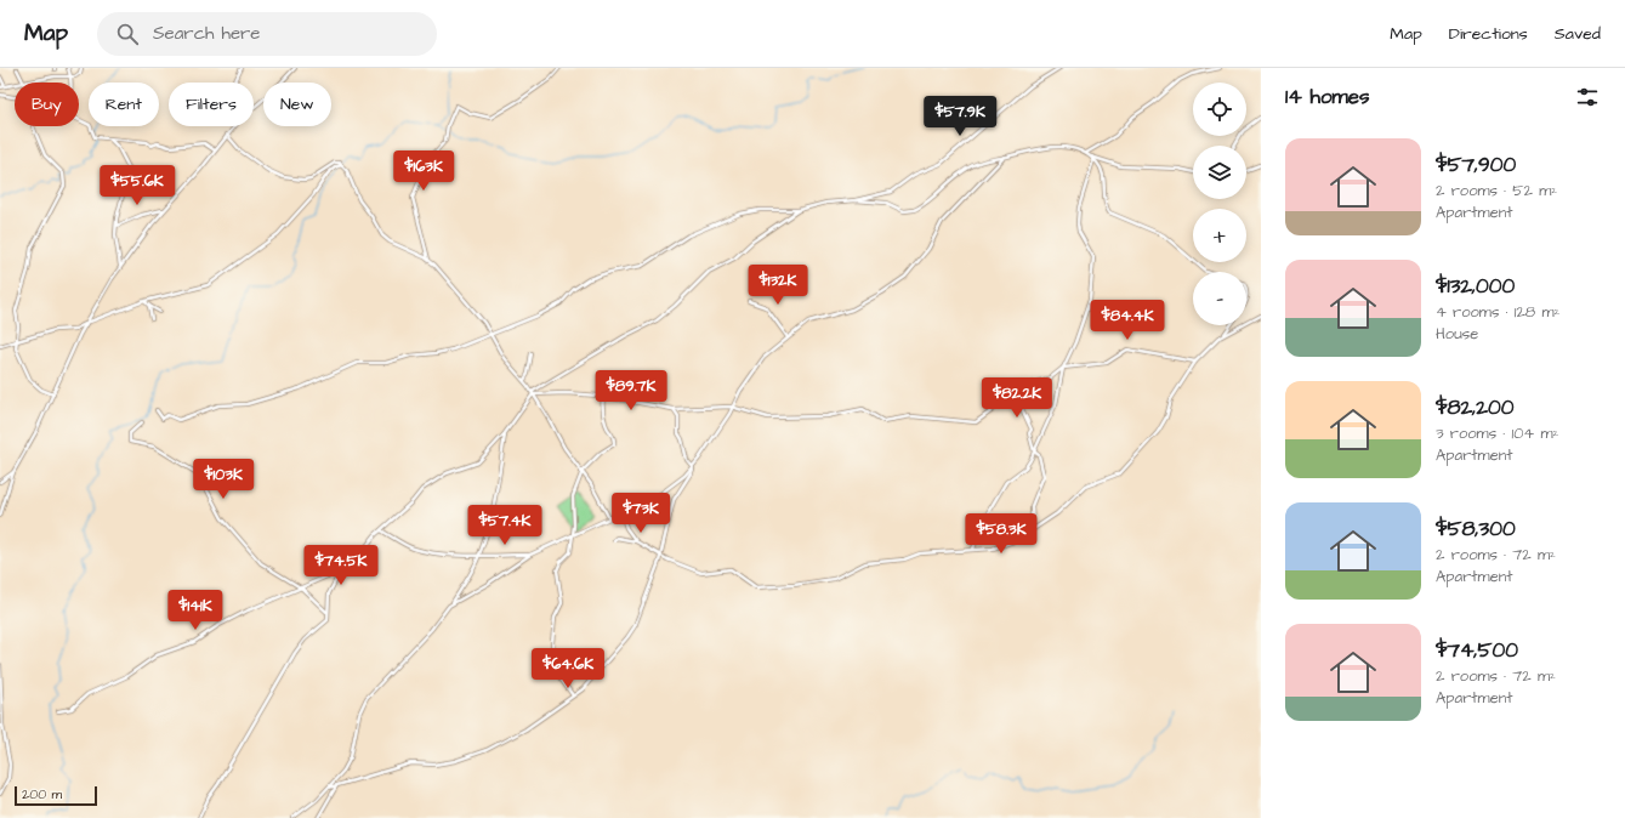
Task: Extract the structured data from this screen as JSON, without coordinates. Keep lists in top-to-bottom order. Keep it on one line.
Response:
{"scale_bar":"200 m","page":{"header":"Map","search":"Search here","nav":["Map","Directions","Saved"],"heading":"14 homes","map_buttons":["+","−"],"chip":["Buy","Rent","Filters","New"],"price":["$57.9K","$163K","$55.6K","$132K","$84.4K","$89.7K","$82.2K","$103K","$73K","$57.4K","$58.3K","$74.5K","$141K","$64.6K"],"list":[{"name":"$57,900","note":"2 rooms · 52 m² · Apartment"},{"name":"$132,000","note":"4 rooms · 128 m² · House"},{"name":"$82,200","note":"3 rooms · 104 m² · Apartment"},{"name":"$58,300","note":"2 rooms · 72 m² · Apartment"},{"name":"$74,500","note":"2 rooms · 72 m² · Apartment"}],"scale":"200 m"}}
